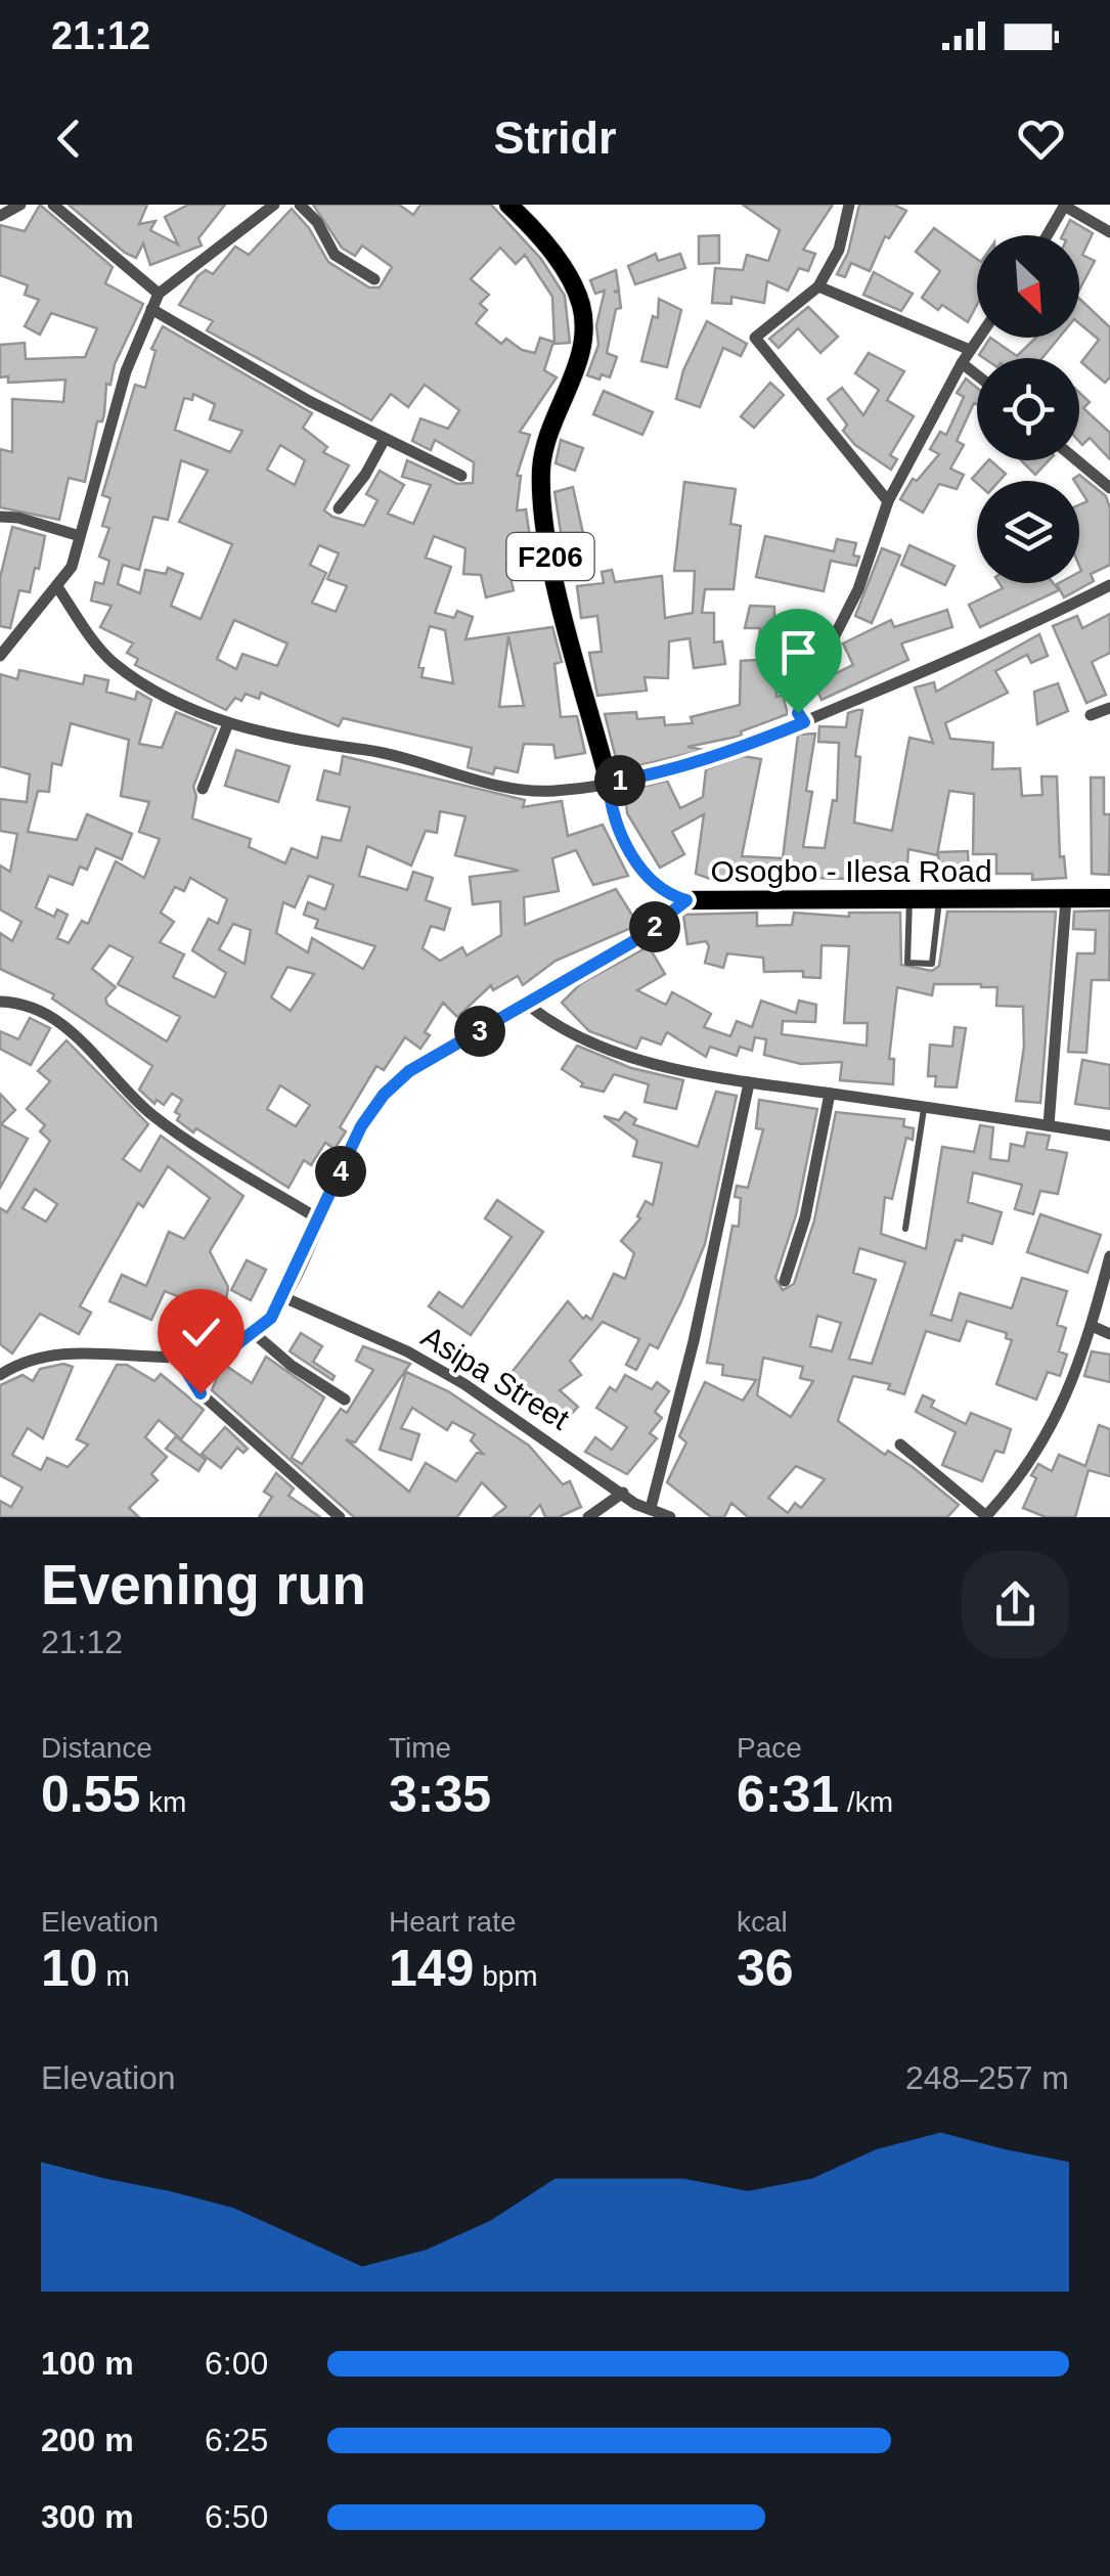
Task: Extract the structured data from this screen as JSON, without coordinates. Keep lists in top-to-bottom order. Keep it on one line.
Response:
{"streets":{"main road":["F206","Osogbo - Ilesa Road"],"street":["Asipa Street"]},"north":"bottom right","page":{"status":"21:12","header":"Stridr","pins":["1","2","3","4"],"heading":["Evening run","21:12"],"stats":[["Distance","0.55 km"],["Time","3:35"],["Pace","6:31 /km"],["Elevation","10 m"],["Heart rate","149 bpm"],["kcal","36"]],"chart":["Elevation","248–257 m"],"list":[{"name":"100 m","note":"6:00"},{"name":"200 m","note":"6:25"},{"name":"300 m","note":"6:50"}]}}
